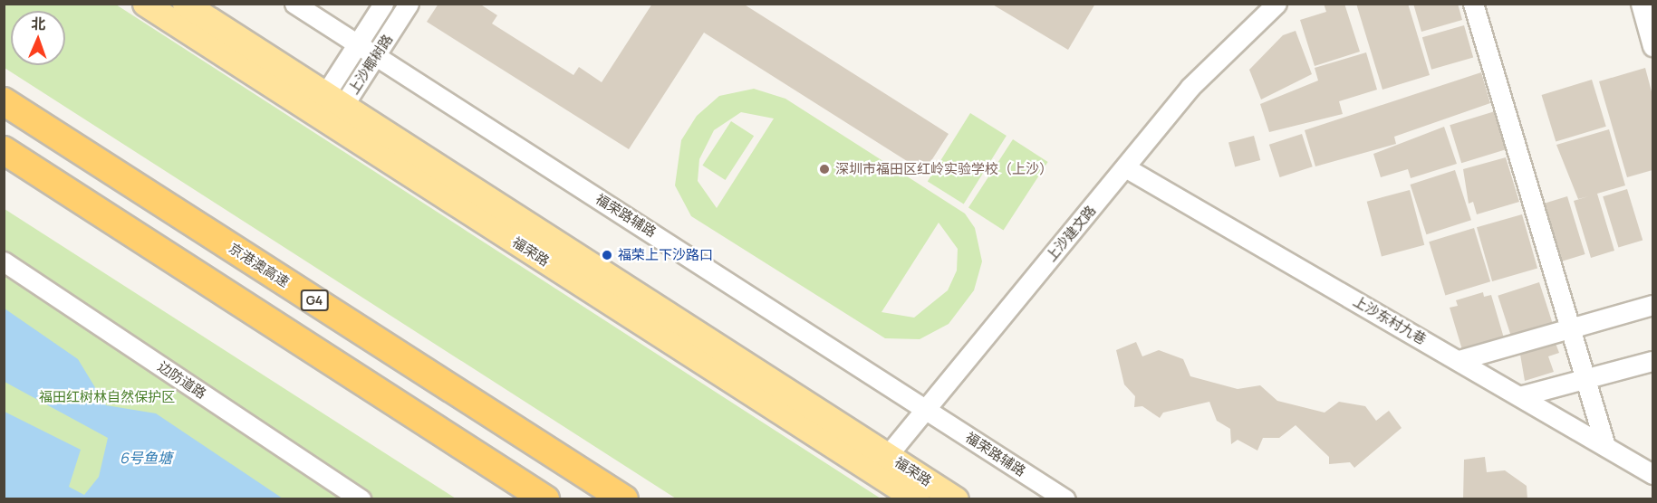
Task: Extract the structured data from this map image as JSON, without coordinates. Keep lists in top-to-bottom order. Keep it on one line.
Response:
{"streets":{"highway":["京港澳高速","G4"],"main road":["福荣路"],"street":["上沙椰树路","福荣路辅路","上沙建文路","上沙东村九巷","边防道路"]},"crossings":[["上沙椰树路","福荣路辅路"],["上沙椰树路","福荣路"],["福荣路辅路","上沙建文路"],["上沙建文路","福荣路"],["上沙建文路","上沙东村九巷"]],"water":["6号鱼塘"],"parks":["福田红树林自然保护区"],"places":["深圳市福田区红岭实验学校（上沙）","福荣上下沙路口"],"north":"top"}
